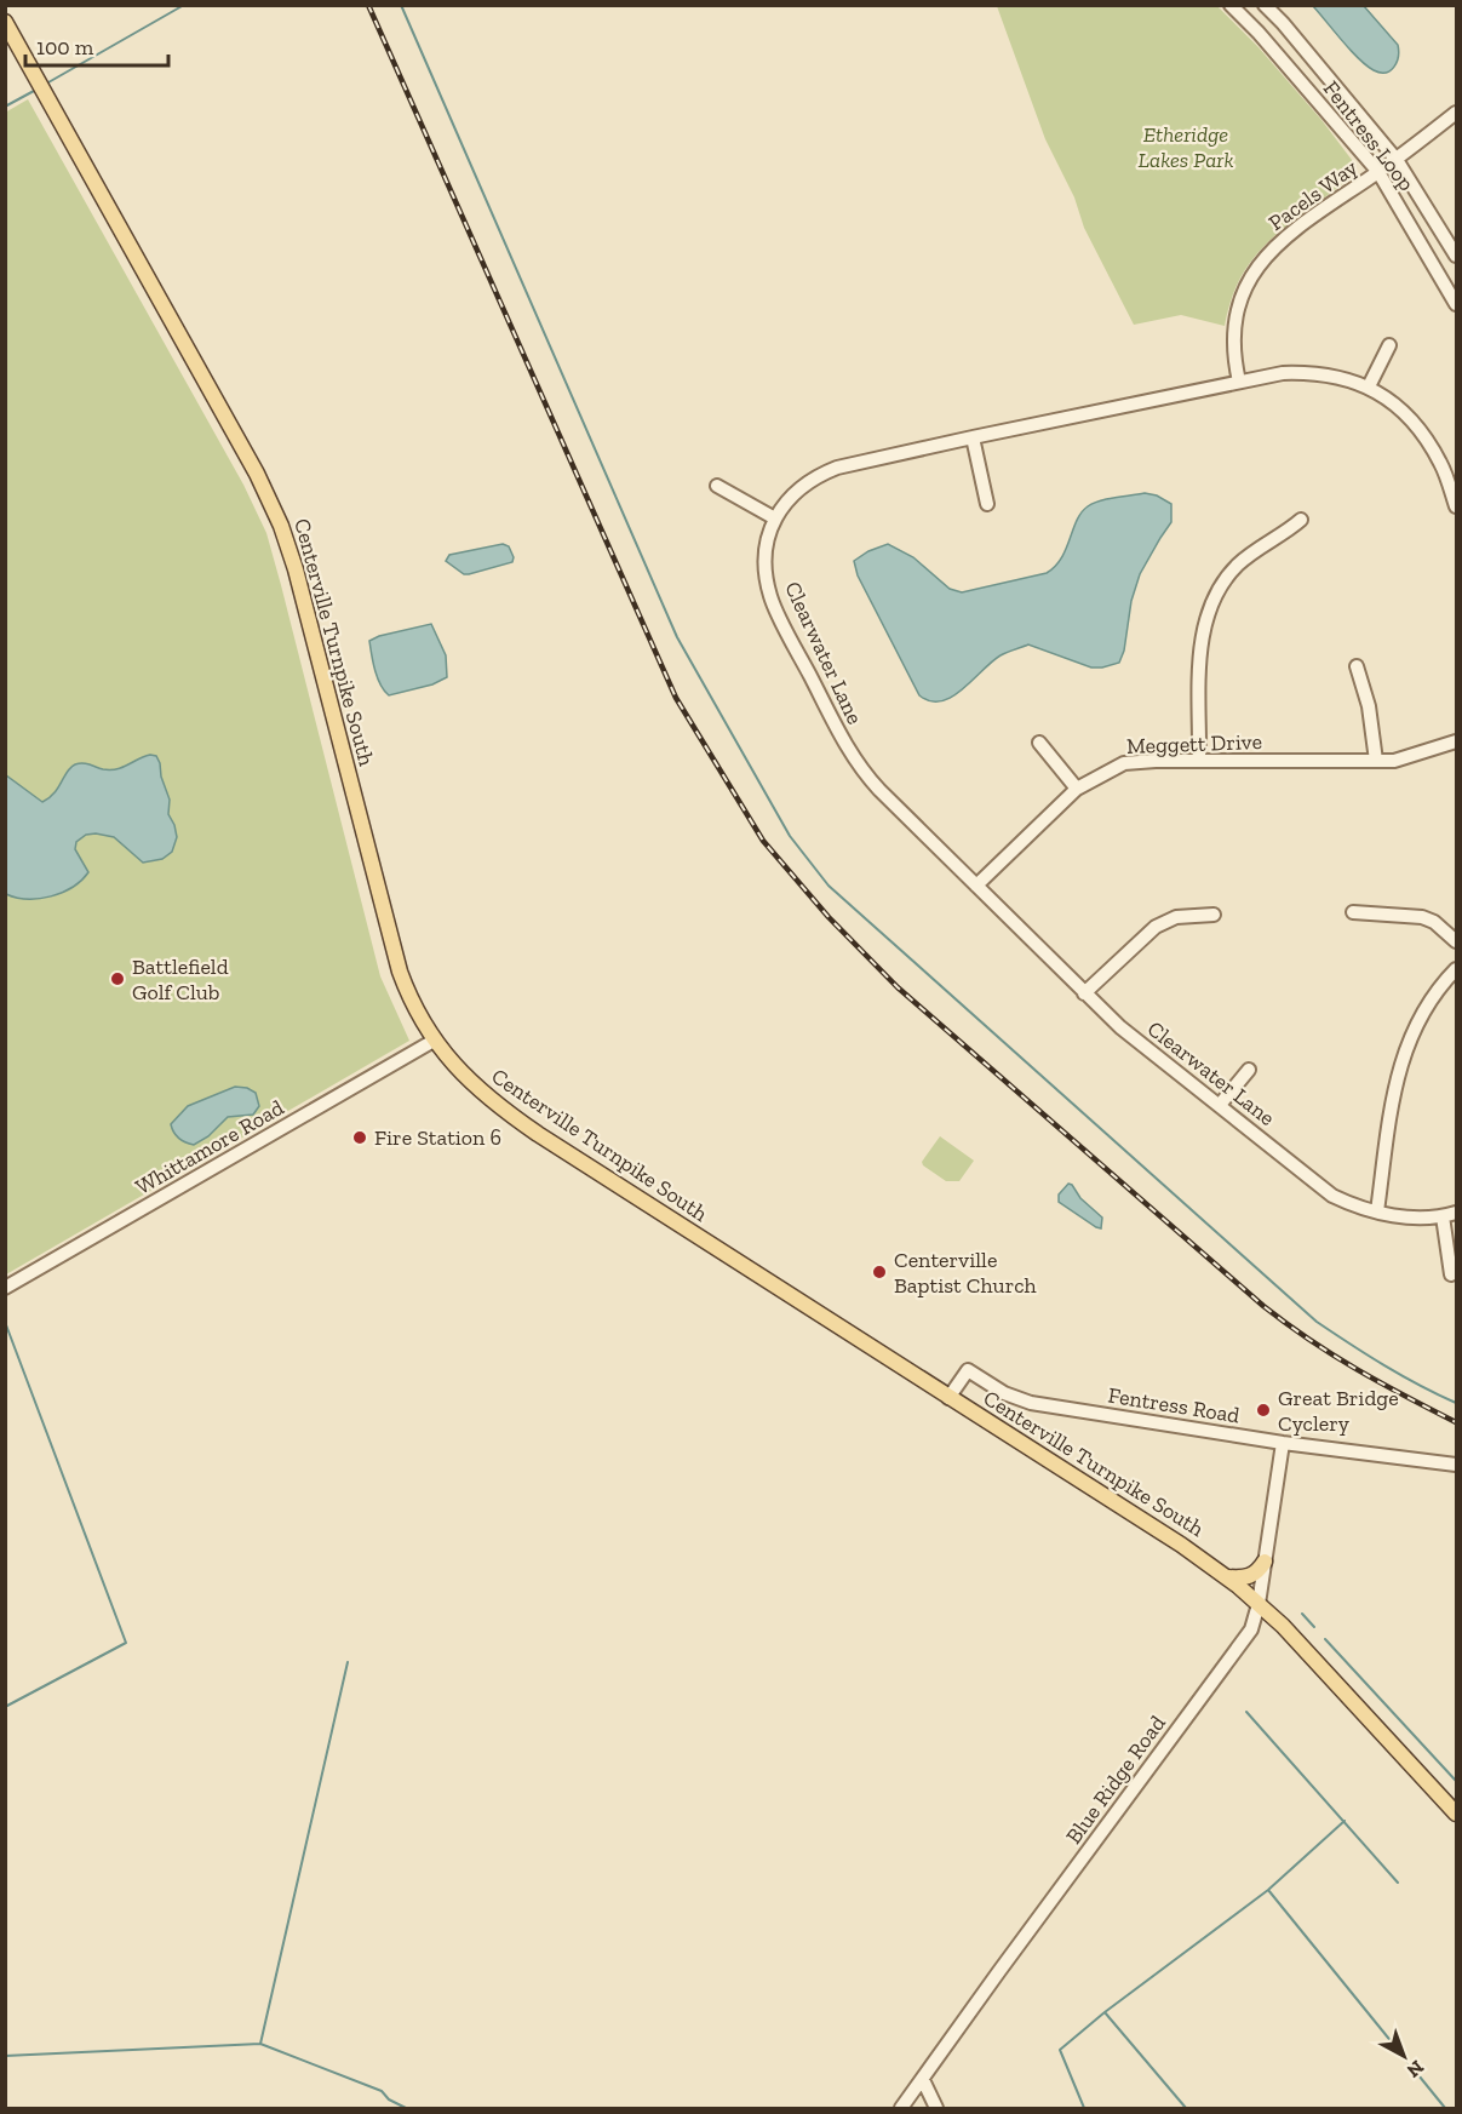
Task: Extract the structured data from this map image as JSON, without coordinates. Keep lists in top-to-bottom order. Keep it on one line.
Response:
{"streets":{"main road":["Centerville Turnpike South"],"street":["Fentress Loop","Pacels Way","Clearwater Lane","Meggett Drive","Whittamore Road","Fentress Road","Blue Ridge Road"]},"crossings":[["Fentress Loop","Pacels Way"],["Pacels Way","Clearwater Lane"],["Centerville Turnpike South","Whittamore Road"],["Centerville Turnpike South","Fentress Road"],["Centerville Turnpike South","Blue Ridge Road"],["Clearwater Lane","Meggett Drive"],["Fentress Road","Blue Ridge Road"]],"parks":["Etheridge Lakes Park"],"places":["Battlefield Golf Club","Fire Station 6","Centerville Baptist Church","Great Bridge Cyclery"],"scale_bar":"100 m","north":"bottom right"}
